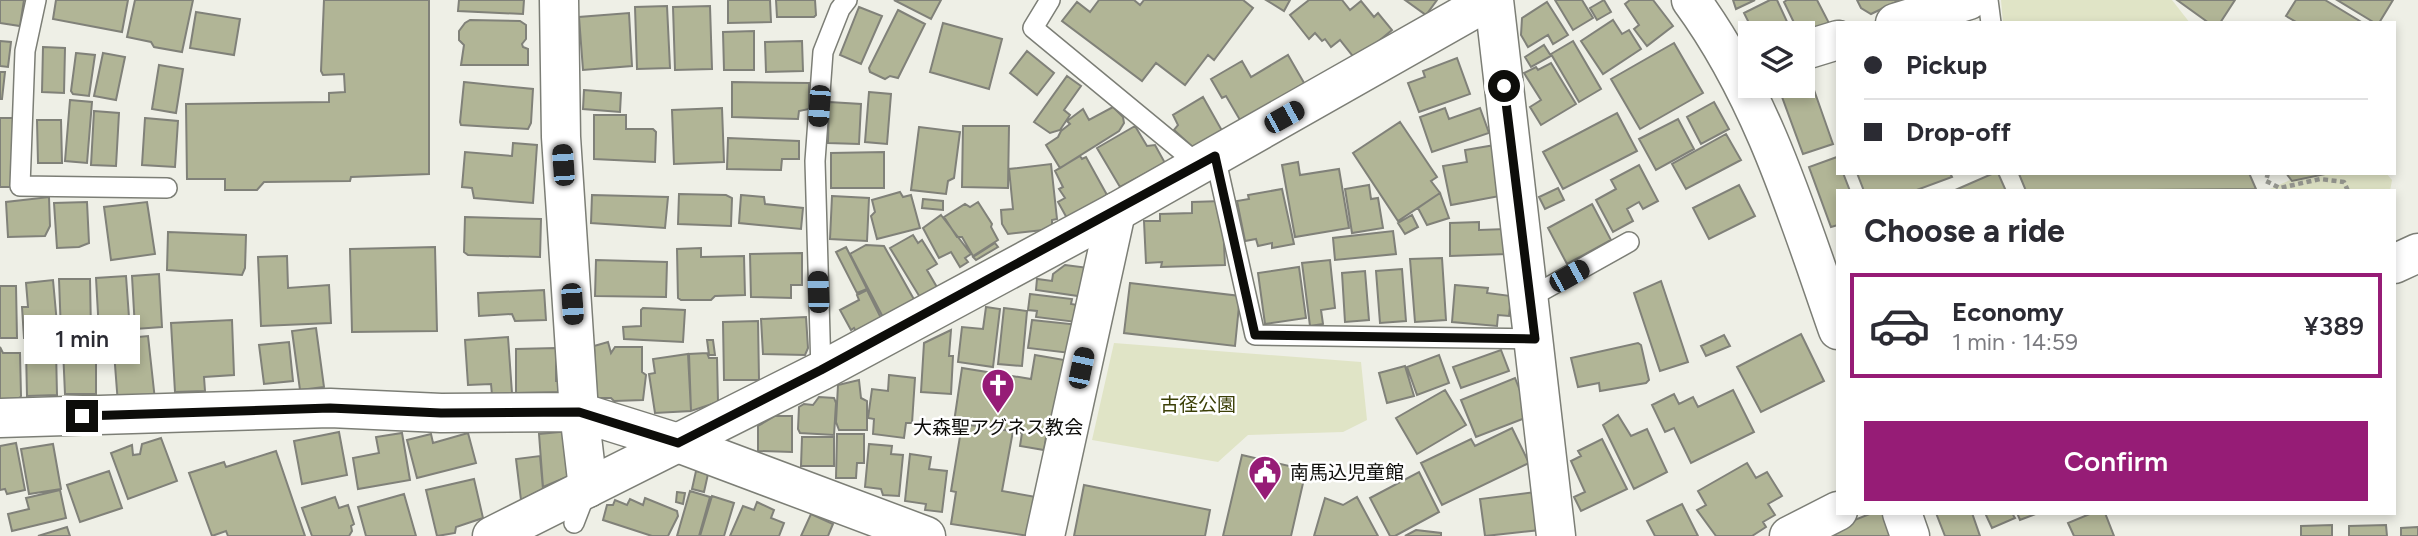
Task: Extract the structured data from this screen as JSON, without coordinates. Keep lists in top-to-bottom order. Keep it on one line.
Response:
{"parks":["古径公園"],"places":{"church":["大森聖アグネス教会"],"public building":["南馬込児童館"]},"page":{"banner":["Pickup","Drop-off"],"heading":"Choose a ride","list":[{"name":"Economy","note":"1 min · 14:59","value":"¥389"}],"bubble":"1 min","buttons":"Confirm"}}
